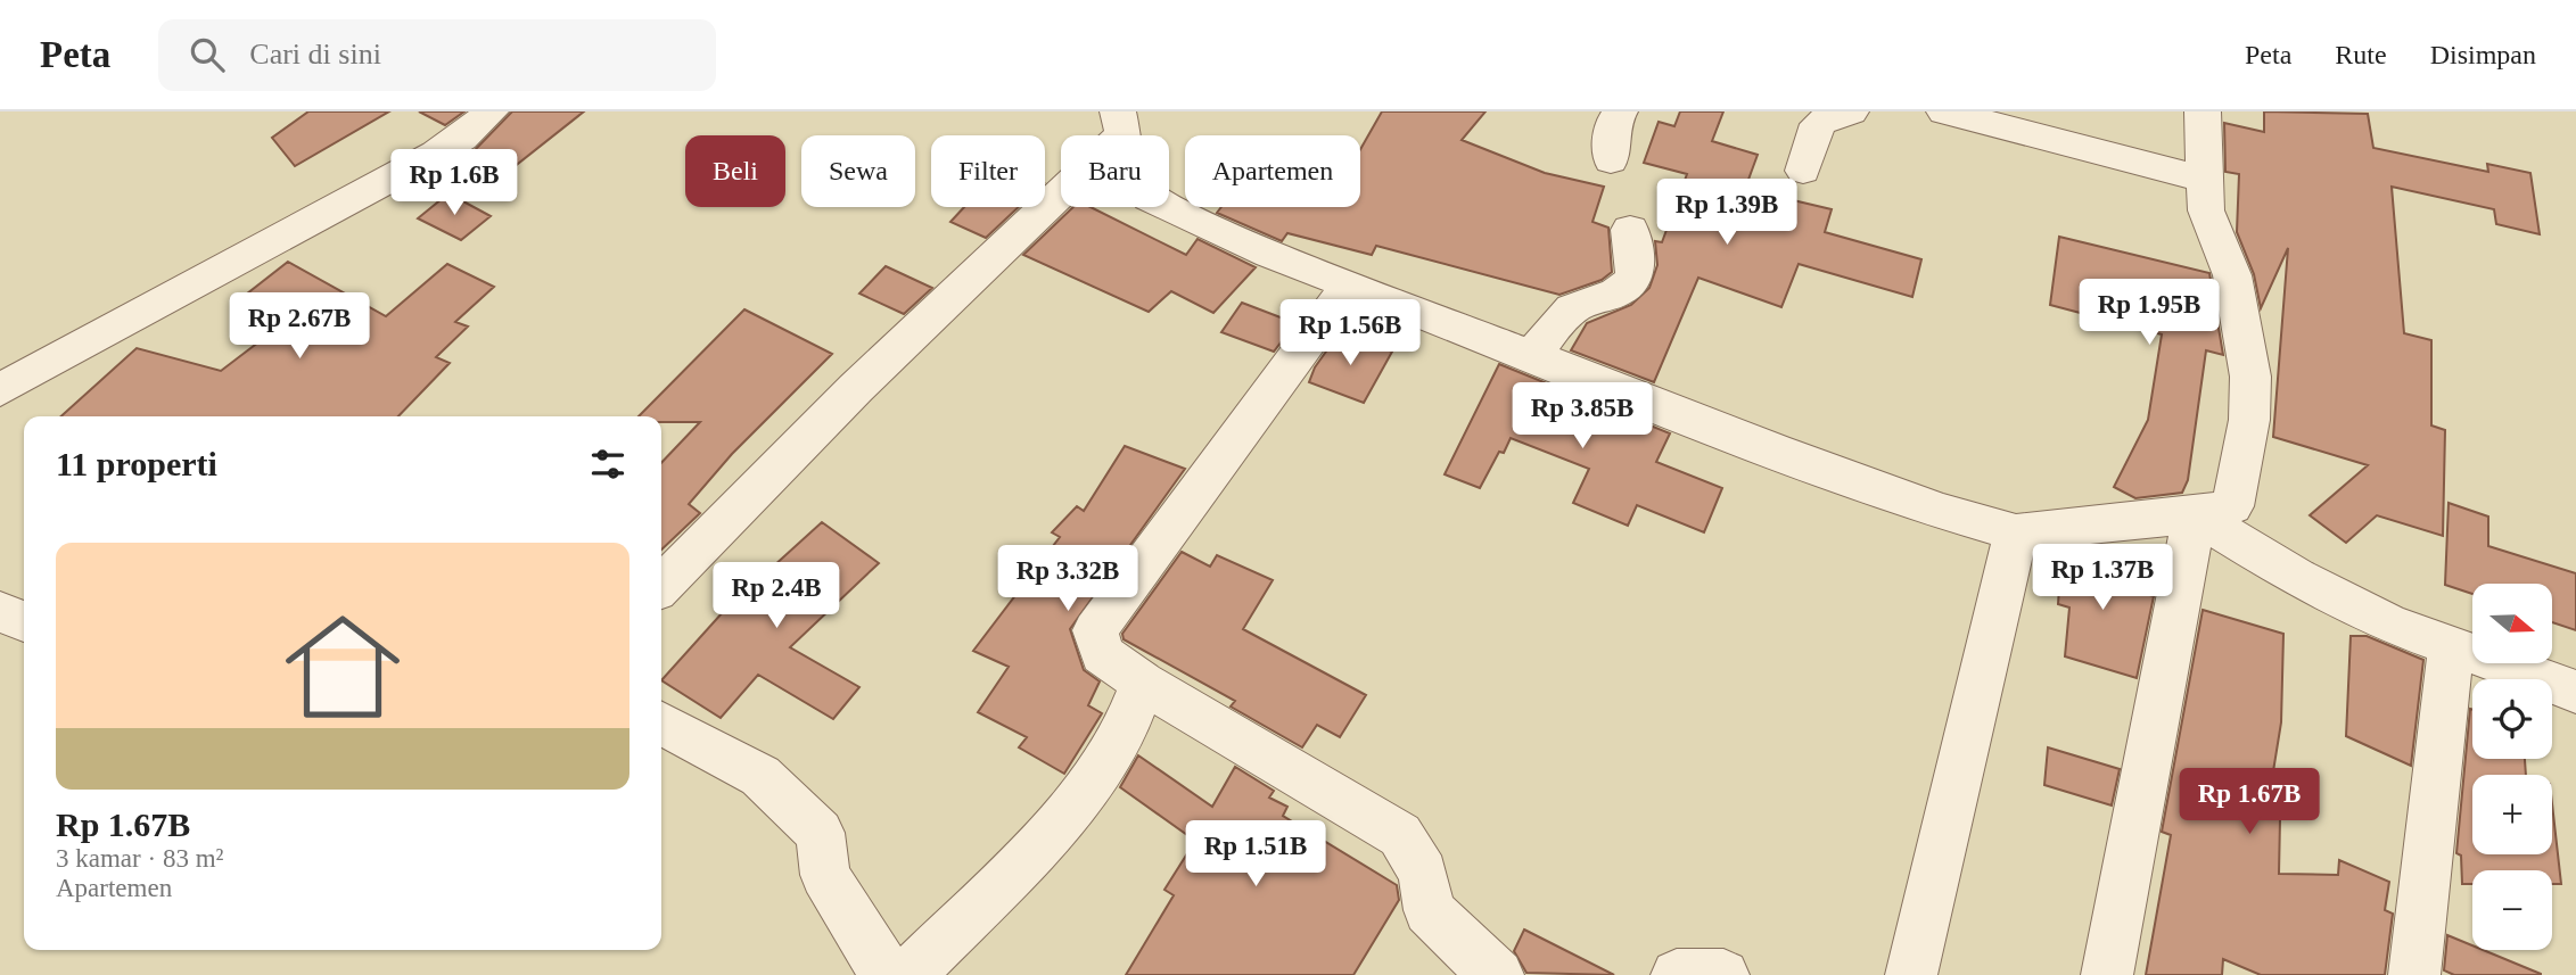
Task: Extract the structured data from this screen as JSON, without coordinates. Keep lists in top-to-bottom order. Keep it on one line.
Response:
{"north":"right","page":{"header":"Peta","search":"Cari di sini","nav":["Peta","Rute","Disimpan"],"chip":["Beli","Sewa","Filter","Baru","Apartemen"],"price":["Rp 1.6B","Rp 1.39B","Rp 1.95B","Rp 2.67B","Rp 1.56B","Rp 3.85B","Rp 1.37B","Rp 3.32B","Rp 2.4B","Rp 1.67B","Rp 1.51B"],"heading":"11 properti","list":[{"name":"Rp 1.67B","note":"3 kamar · 83 m² · Apartemen"}],"map_buttons":["+","−"]}}
